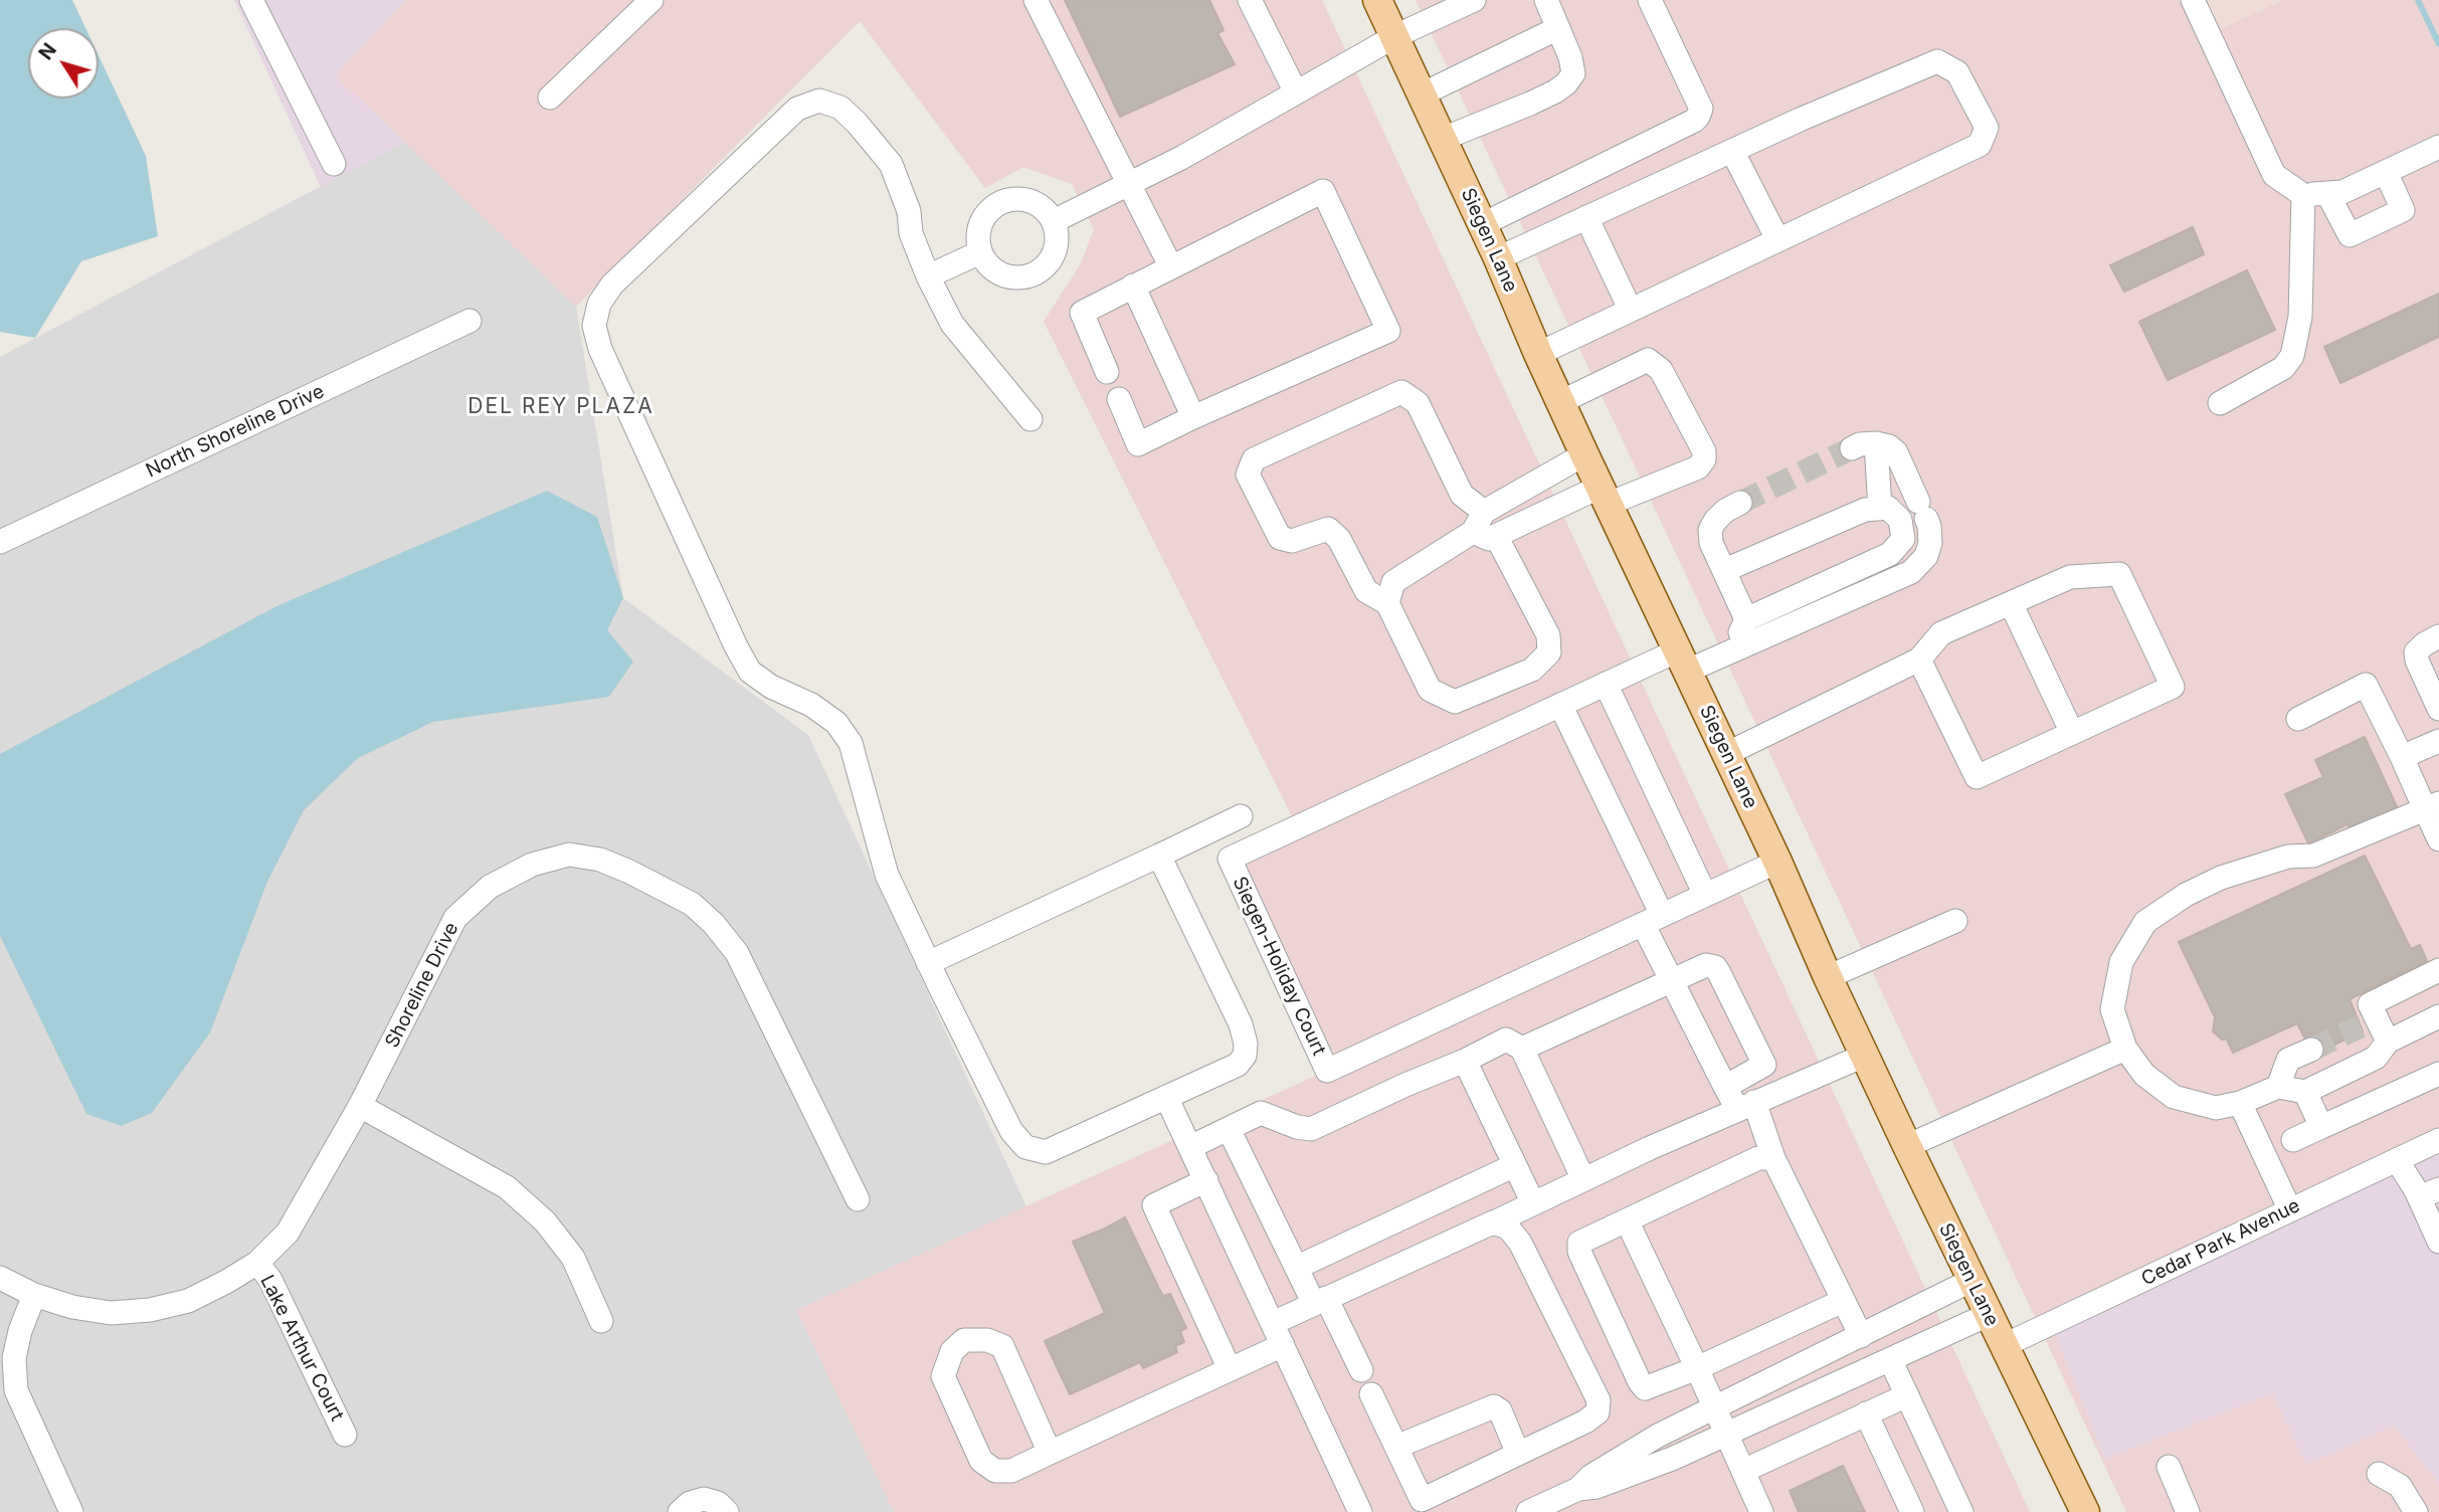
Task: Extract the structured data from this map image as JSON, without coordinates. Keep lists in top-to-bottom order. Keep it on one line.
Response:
{"streets":{"main road":["Siegen Lane"],"street":["North Shoreline Drive","Siegen-Holiday Court","Shoreline Drive","Cedar Park Avenue","Lake Arthur Court"]},"crossings":[["Siegen Lane","Siegen-Holiday Court"],["Siegen Lane","Cedar Park Avenue"],["Shoreline Drive","Lake Arthur Court"]],"districts":["DEL REY PLAZA"],"north":"top left"}
